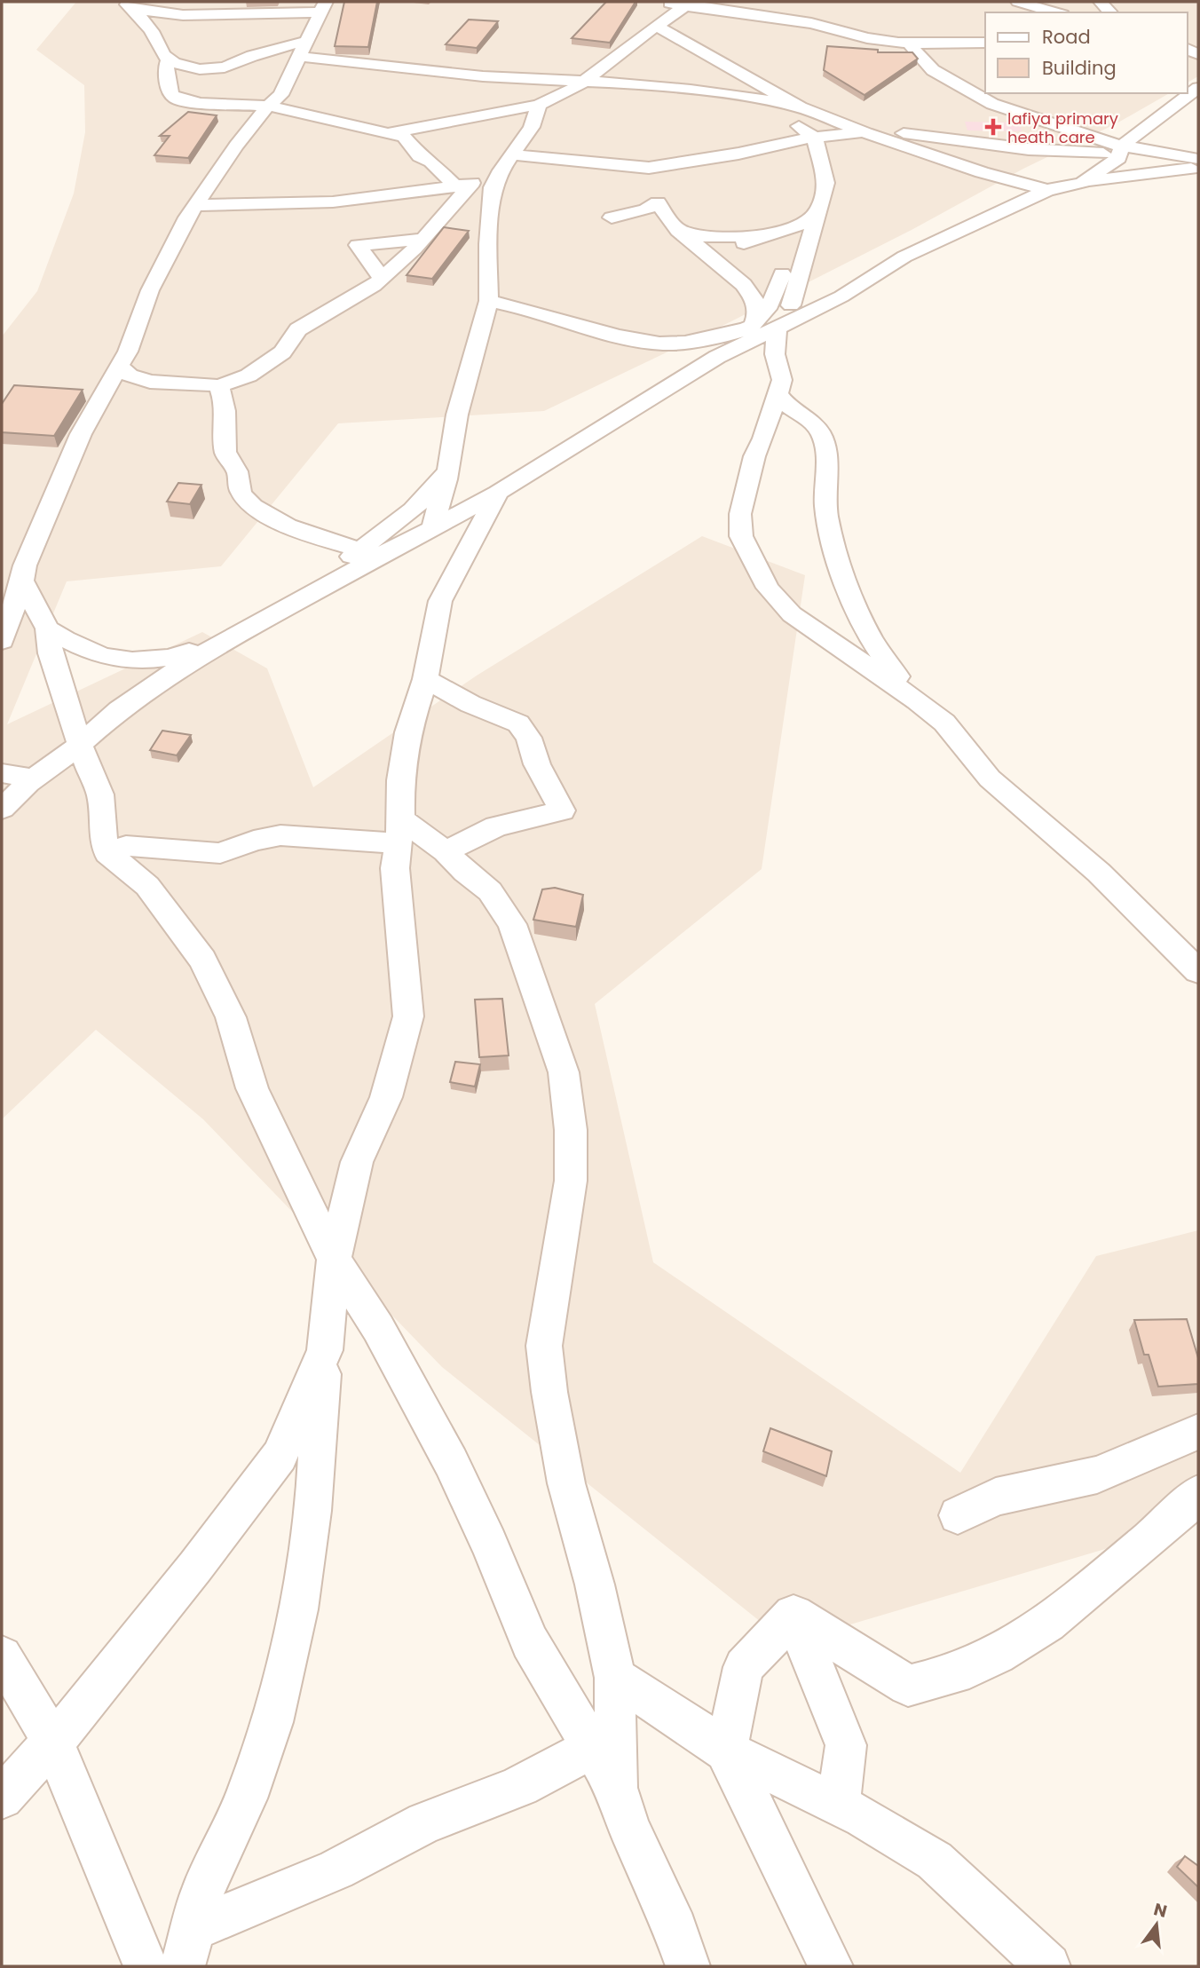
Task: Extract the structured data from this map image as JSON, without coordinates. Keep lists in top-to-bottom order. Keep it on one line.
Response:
{"places":{"health":["lafiya primary heath care"]},"legend":["Road","Building"],"north":"top"}
